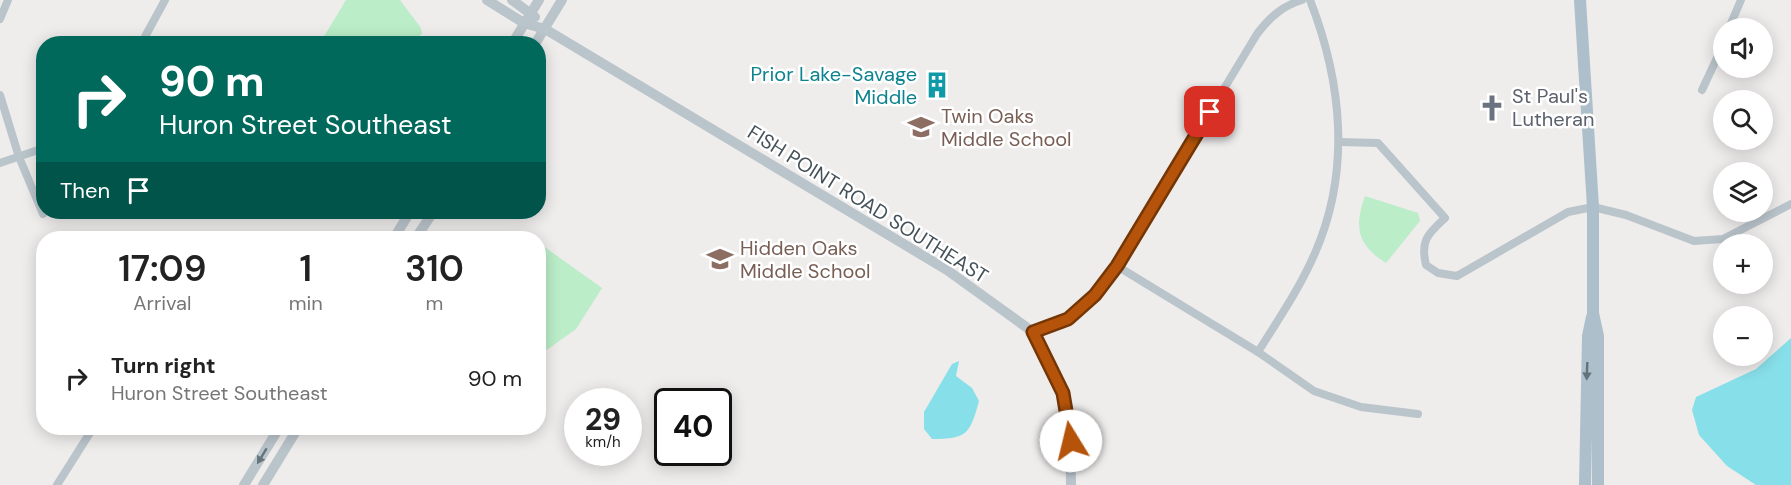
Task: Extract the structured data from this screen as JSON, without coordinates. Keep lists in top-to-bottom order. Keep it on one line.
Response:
{"streets":{"street":["FISH POINT ROAD SOUTHEAST"]},"places":{"building":["Prior Lake-Savage Middle"],"church":["St Paul's Lutheran"],"school or university":["Twin Oaks Middle School","Hidden Oaks Middle School"]},"page":{"map_buttons":["+","−"],"turn":["90 m","Huron Street Southeast"],"then":"Then","eta":["17:09","Arrival","1","min","310","m"],"list":[{"name":"Turn right","note":"Huron Street Southeast","value":"90 m"}],"speed":"29 km/h","limit":"40"}}
